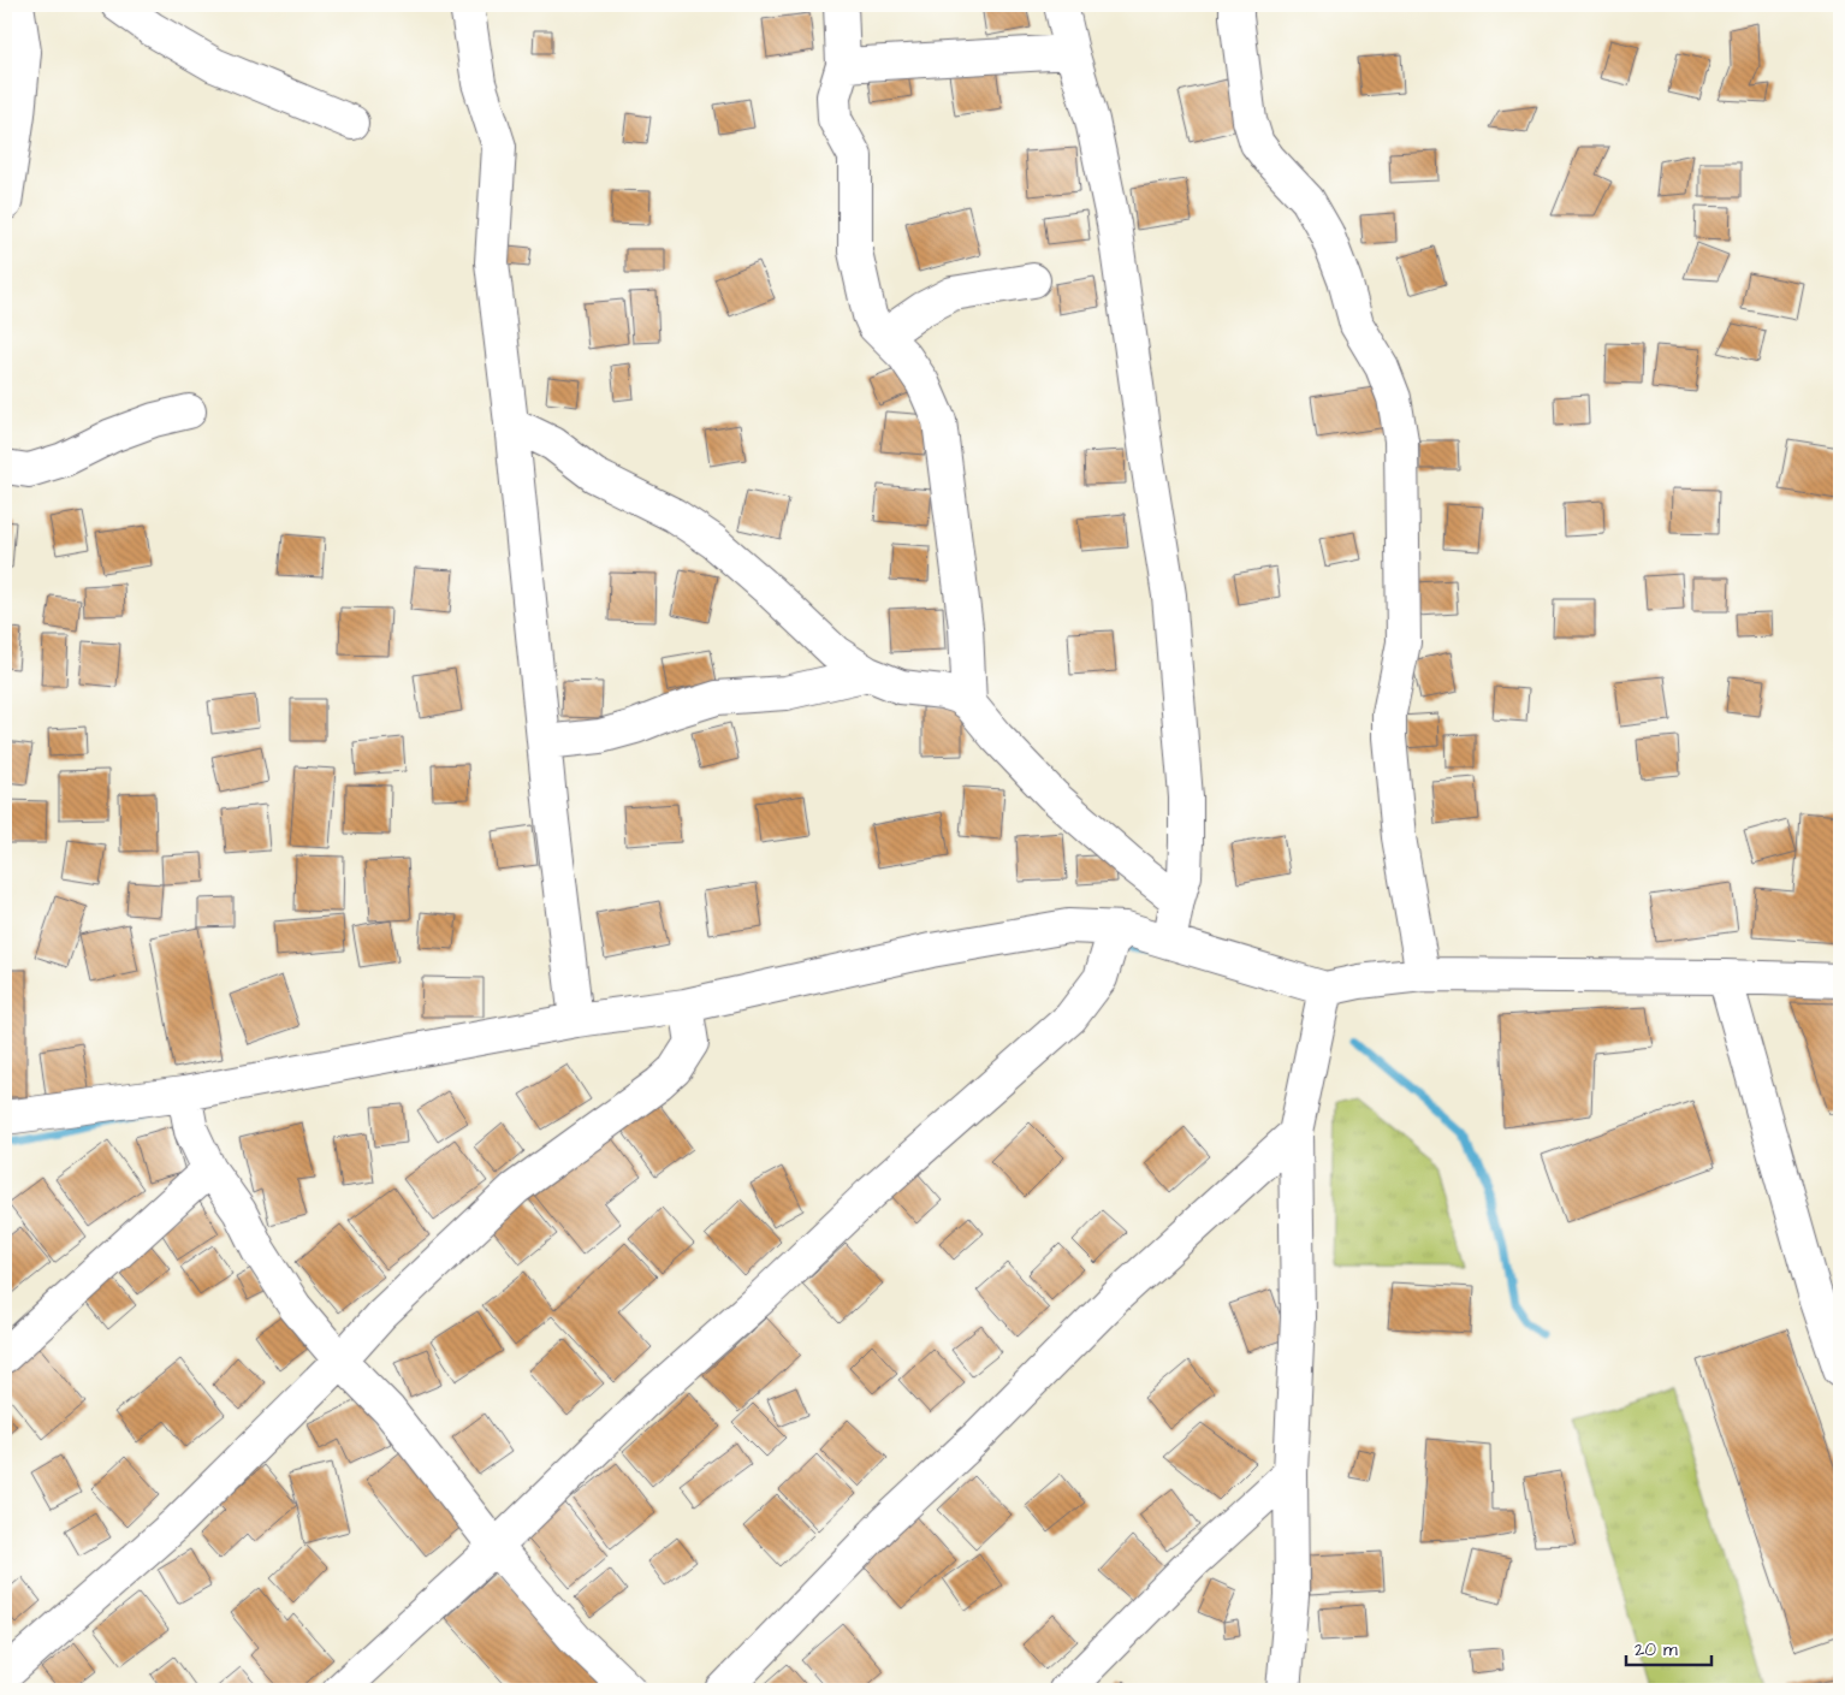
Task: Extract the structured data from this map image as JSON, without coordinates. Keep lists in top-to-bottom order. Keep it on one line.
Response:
{"scale_bar":"20 m"}
